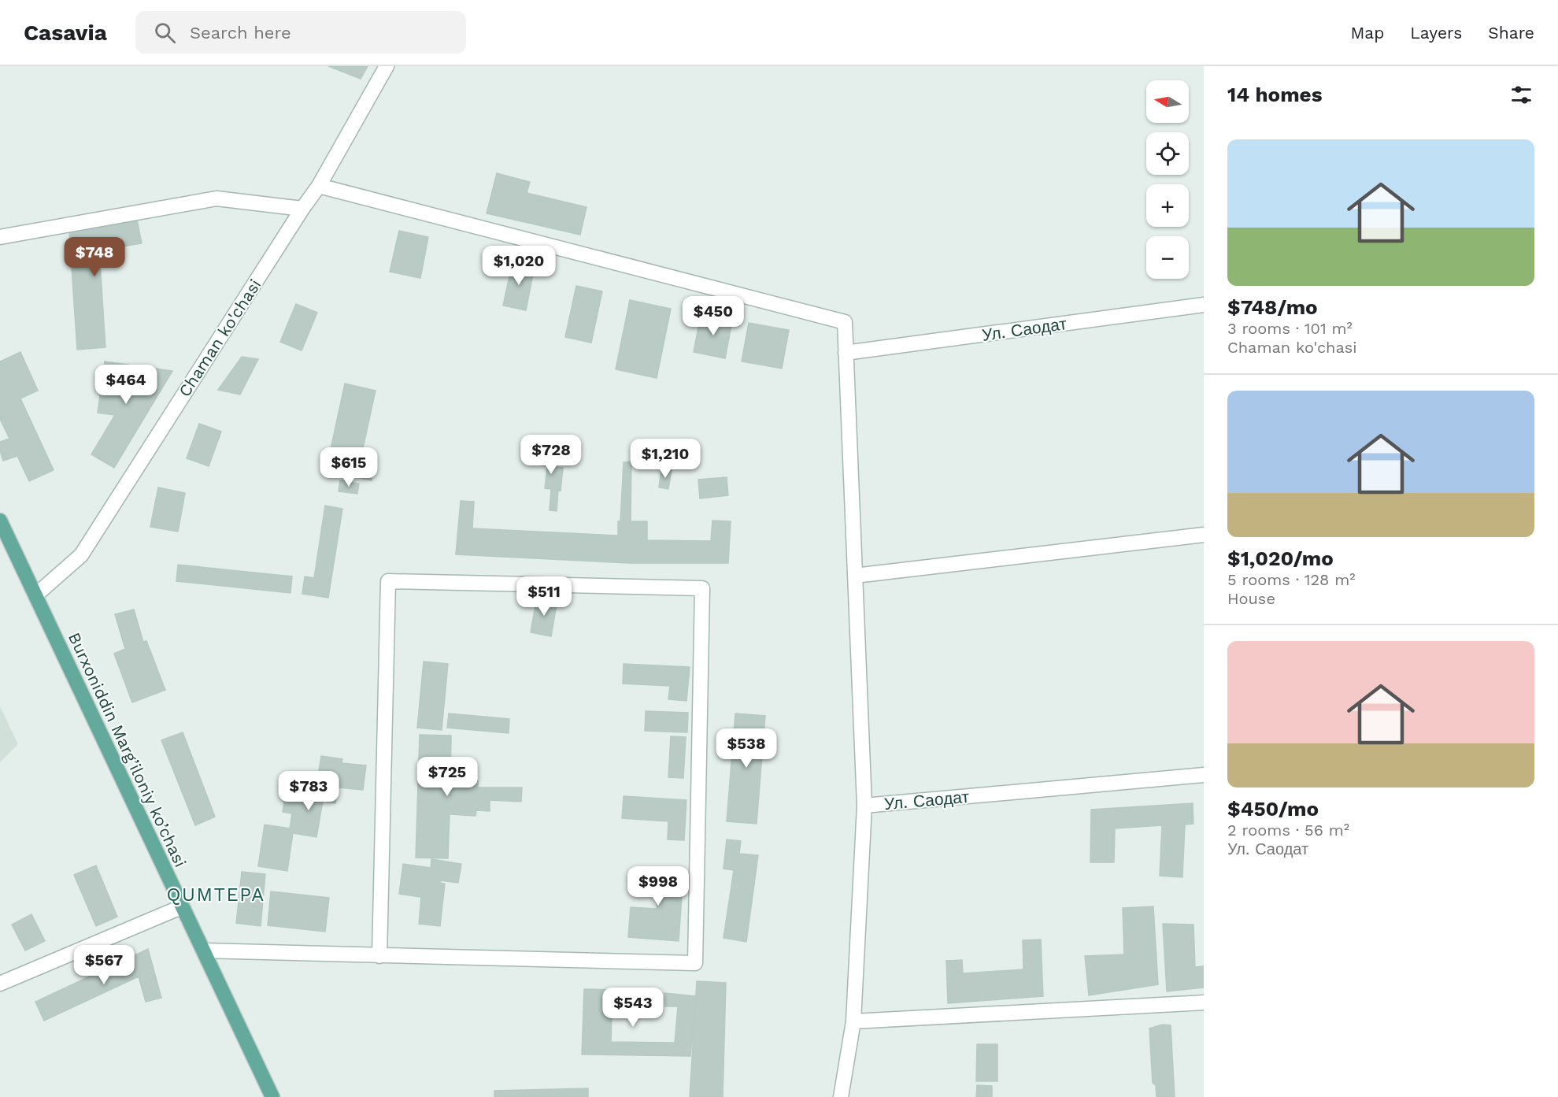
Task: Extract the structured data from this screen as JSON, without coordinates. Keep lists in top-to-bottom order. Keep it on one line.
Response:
{"streets":{"main road":["Burxoniddin Marg’iloniy ko’chasi"],"street":["Ул. Саодат","Chaman ko'chasi"]},"crossings":[["Chaman ko'chasi","Burxoniddin Marg’iloniy ko’chasi"]],"districts":["QUMTEPA"],"north":"left","page":{"header":"Casavia","search":"Search here","nav":["Map","Layers","Share"],"heading":"14 homes","map_buttons":["+","−"],"list":[{"name":"$748/mo","note":"3 rooms · 101 m² · Chaman ko'chasi"},{"name":"$1,020/mo","note":"5 rooms · 128 m² · House"},{"name":"$450/mo","note":"2 rooms · 56 m² · Ул. Саодат"}],"price":["$748","$1,020","$450","$464","$728","$1,210","$615","$511","$538","$725","$783","$998","$567","$543"]}}
